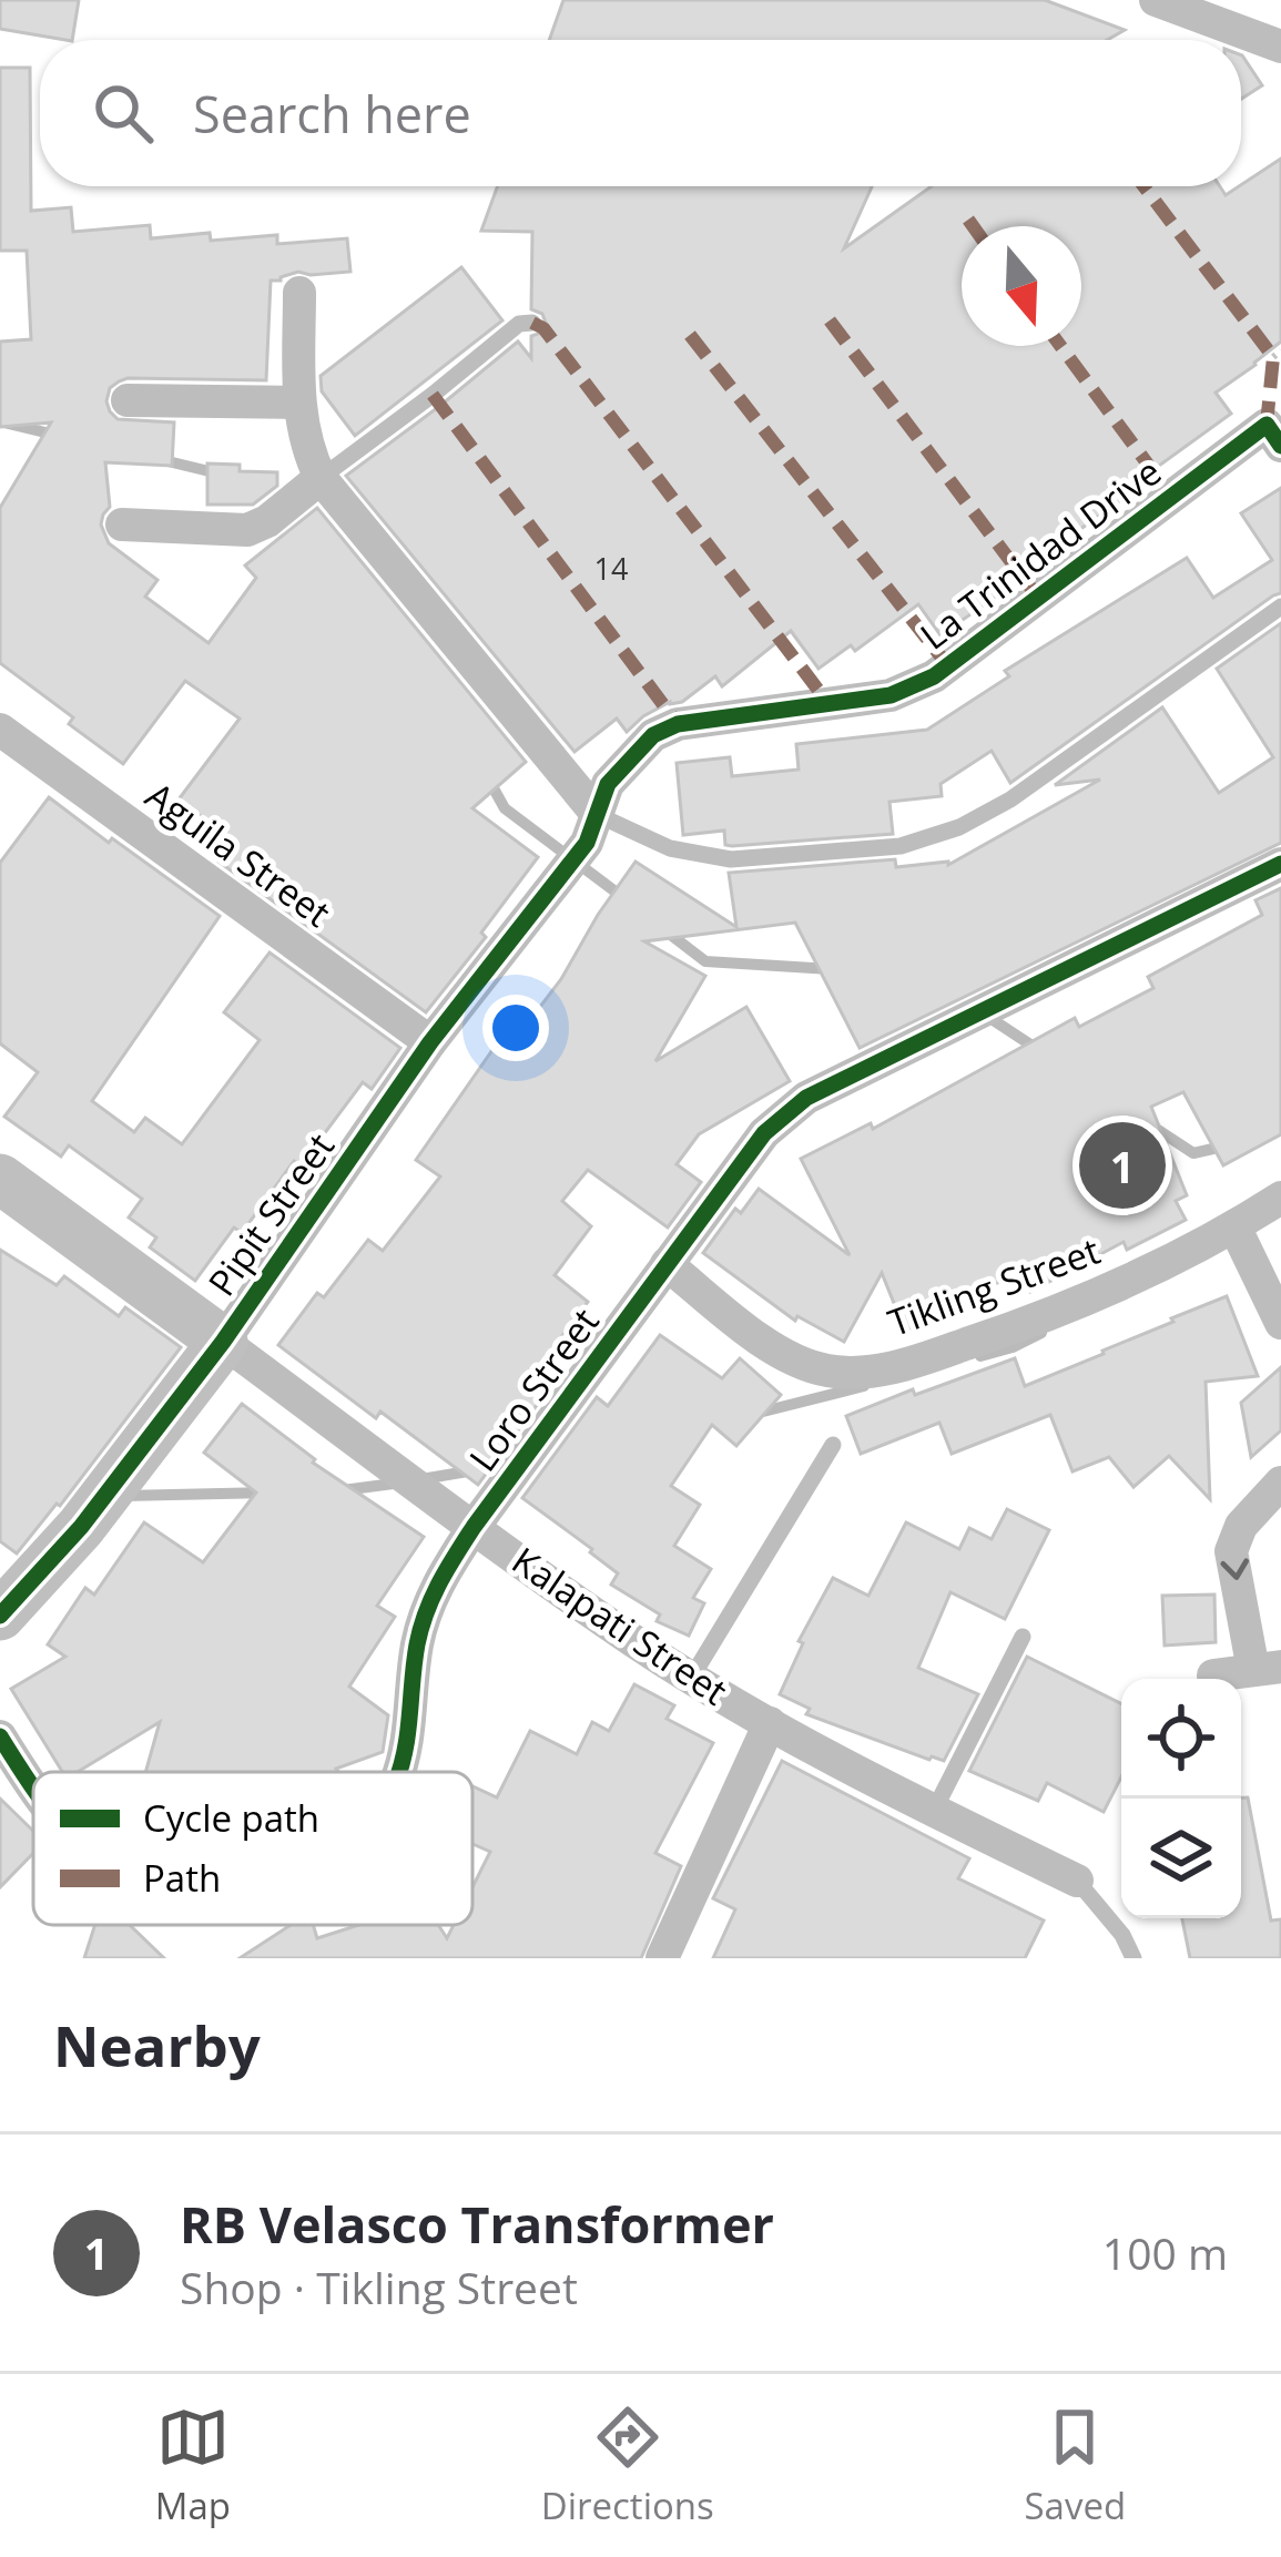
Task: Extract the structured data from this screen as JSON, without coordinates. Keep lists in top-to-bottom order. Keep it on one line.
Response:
{"streets":{"street":["La Trinidad Drive","Aguila Street","Pipit Street","Tikling Street","Loro Street","Kalapati Street"]},"crossings":[["La Trinidad Drive","Pipit Street"],["Aguila Street","Pipit Street"],["Pipit Street","Kalapati Street"],["Tikling Street","Loro Street"],["Loro Street","Kalapati Street"]],"house_numbers":["14"],"legend":["Cycle path","Path"],"north":"bottom","page":{"search":"Search here","pins":"1","heading":"Nearby","list":[{"mark":"1","name":"RB Velasco Transformer","note":"Shop · Tikling Street","value":"100 m"}],"nav":["Map","Directions","Saved"]}}
